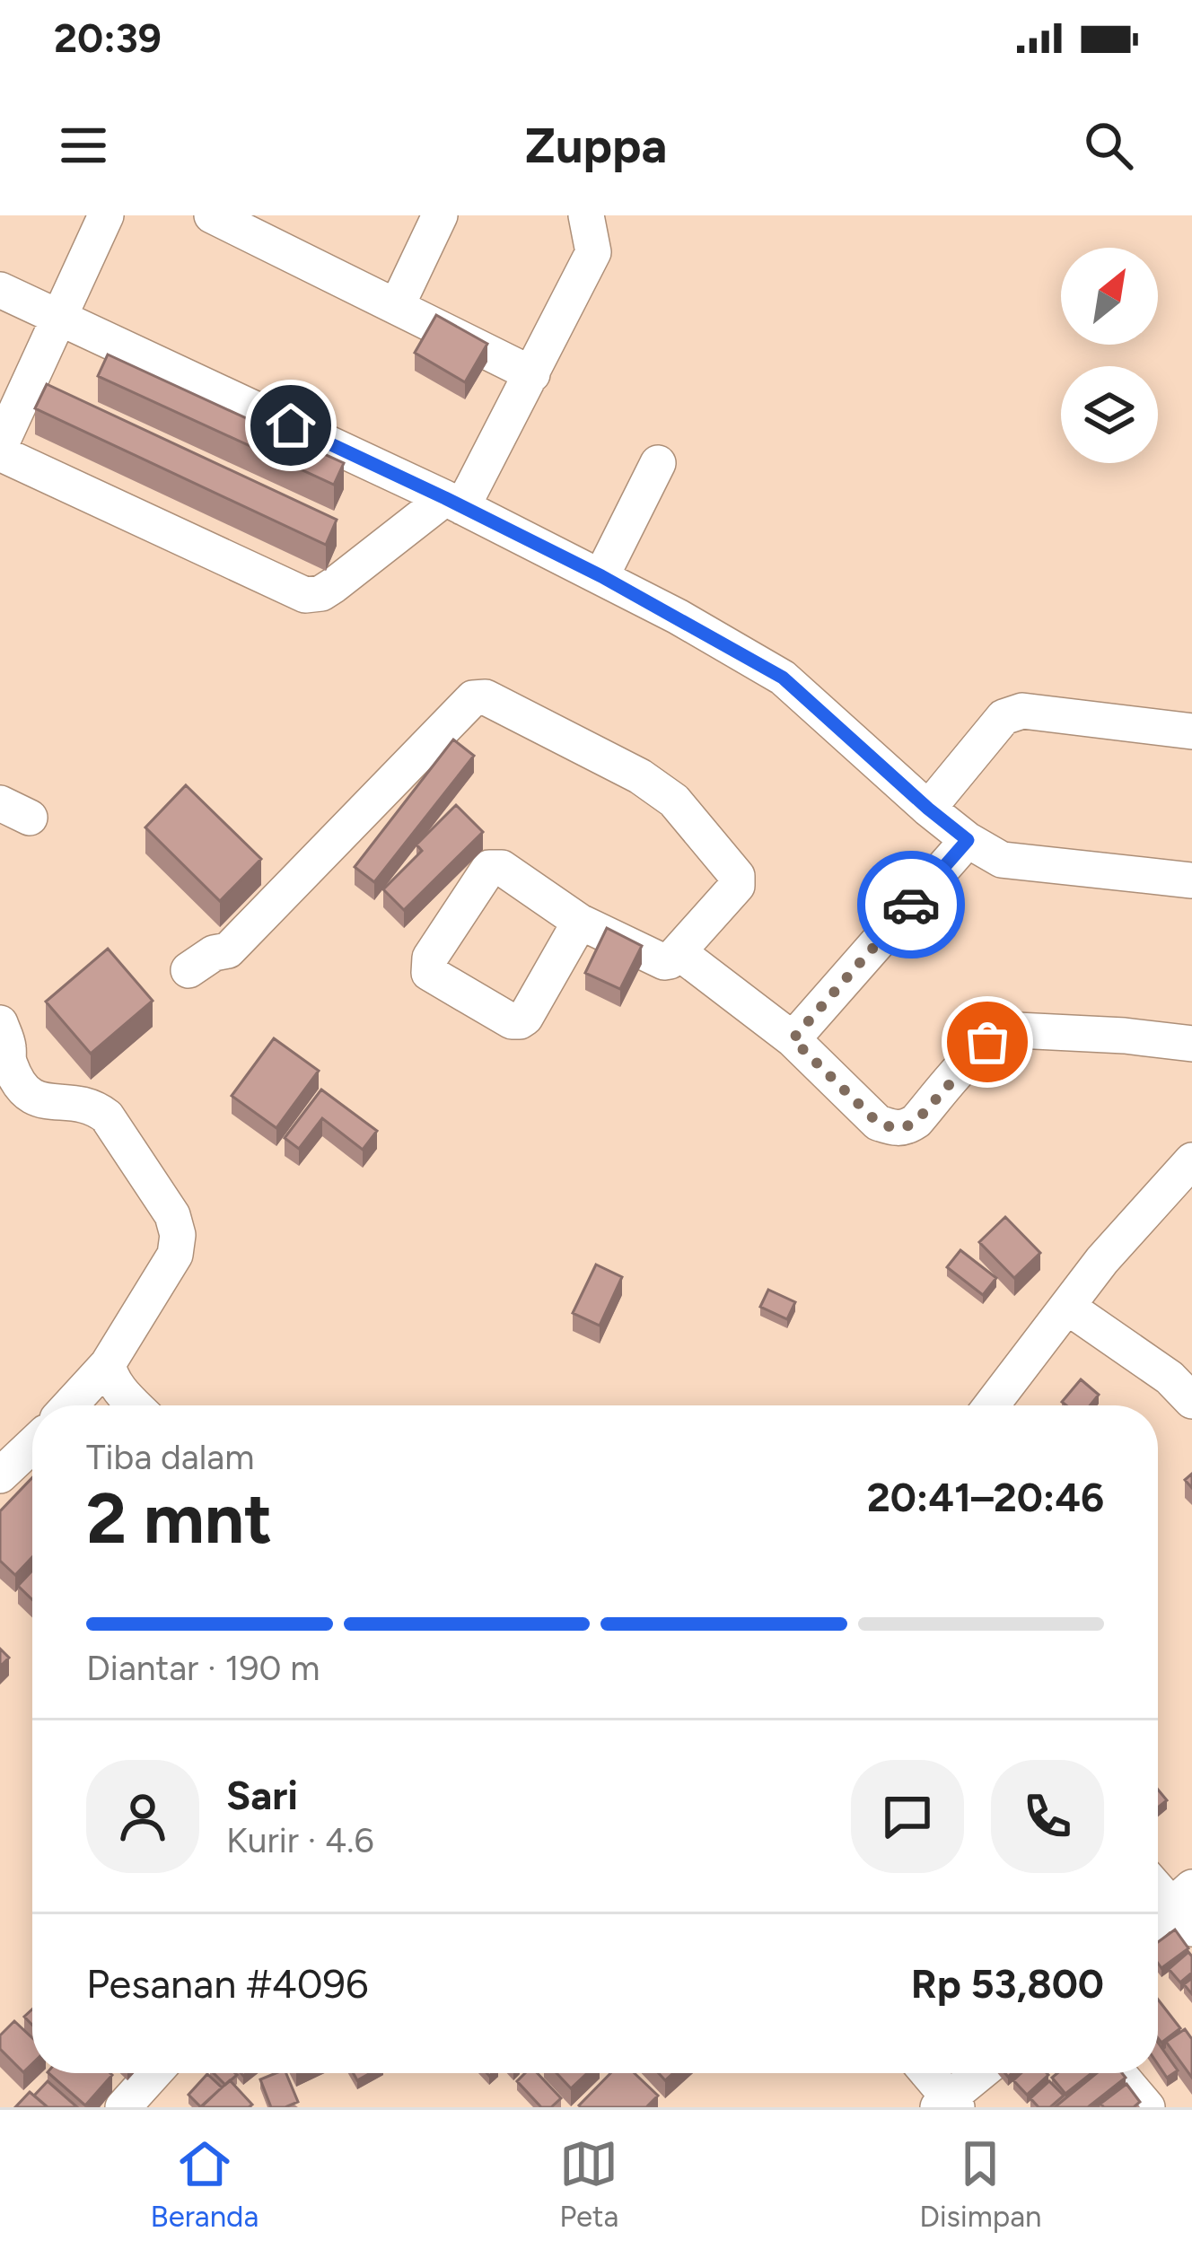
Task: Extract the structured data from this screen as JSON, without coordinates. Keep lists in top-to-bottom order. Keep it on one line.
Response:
{"north":"top right","page":{"status":"20:39","header":"Zuppa","heading":["2 mnt","Tiba dalam","20:41–20:46"],"panel":["Sari","Kurir · 4.6","Pesanan #4096","Rp 53,800"],"bar":"Diantar · 190 m","tabs":["Beranda","Peta","Disimpan"]}}
